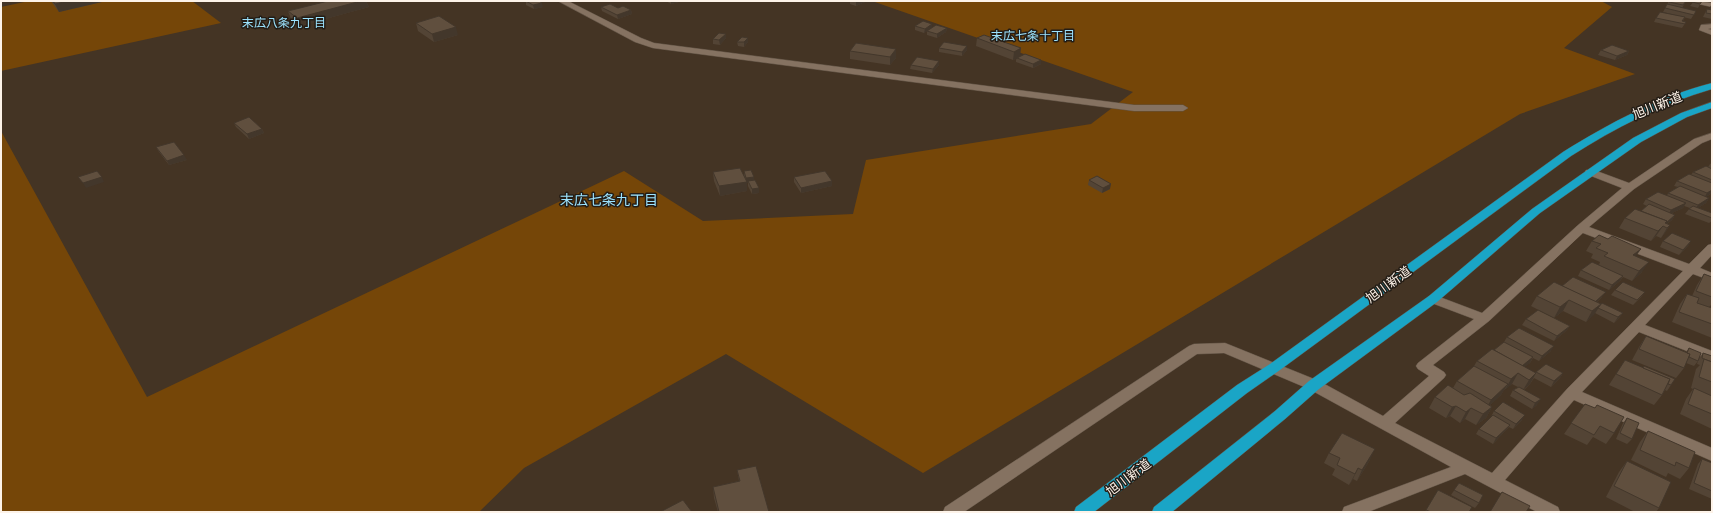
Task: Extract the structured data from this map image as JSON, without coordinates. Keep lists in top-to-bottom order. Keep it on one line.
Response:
{"streets":{"highway":["旭川新道"]},"districts":["末広八条九丁目","末広七条十丁目","末広七条九丁目"]}
